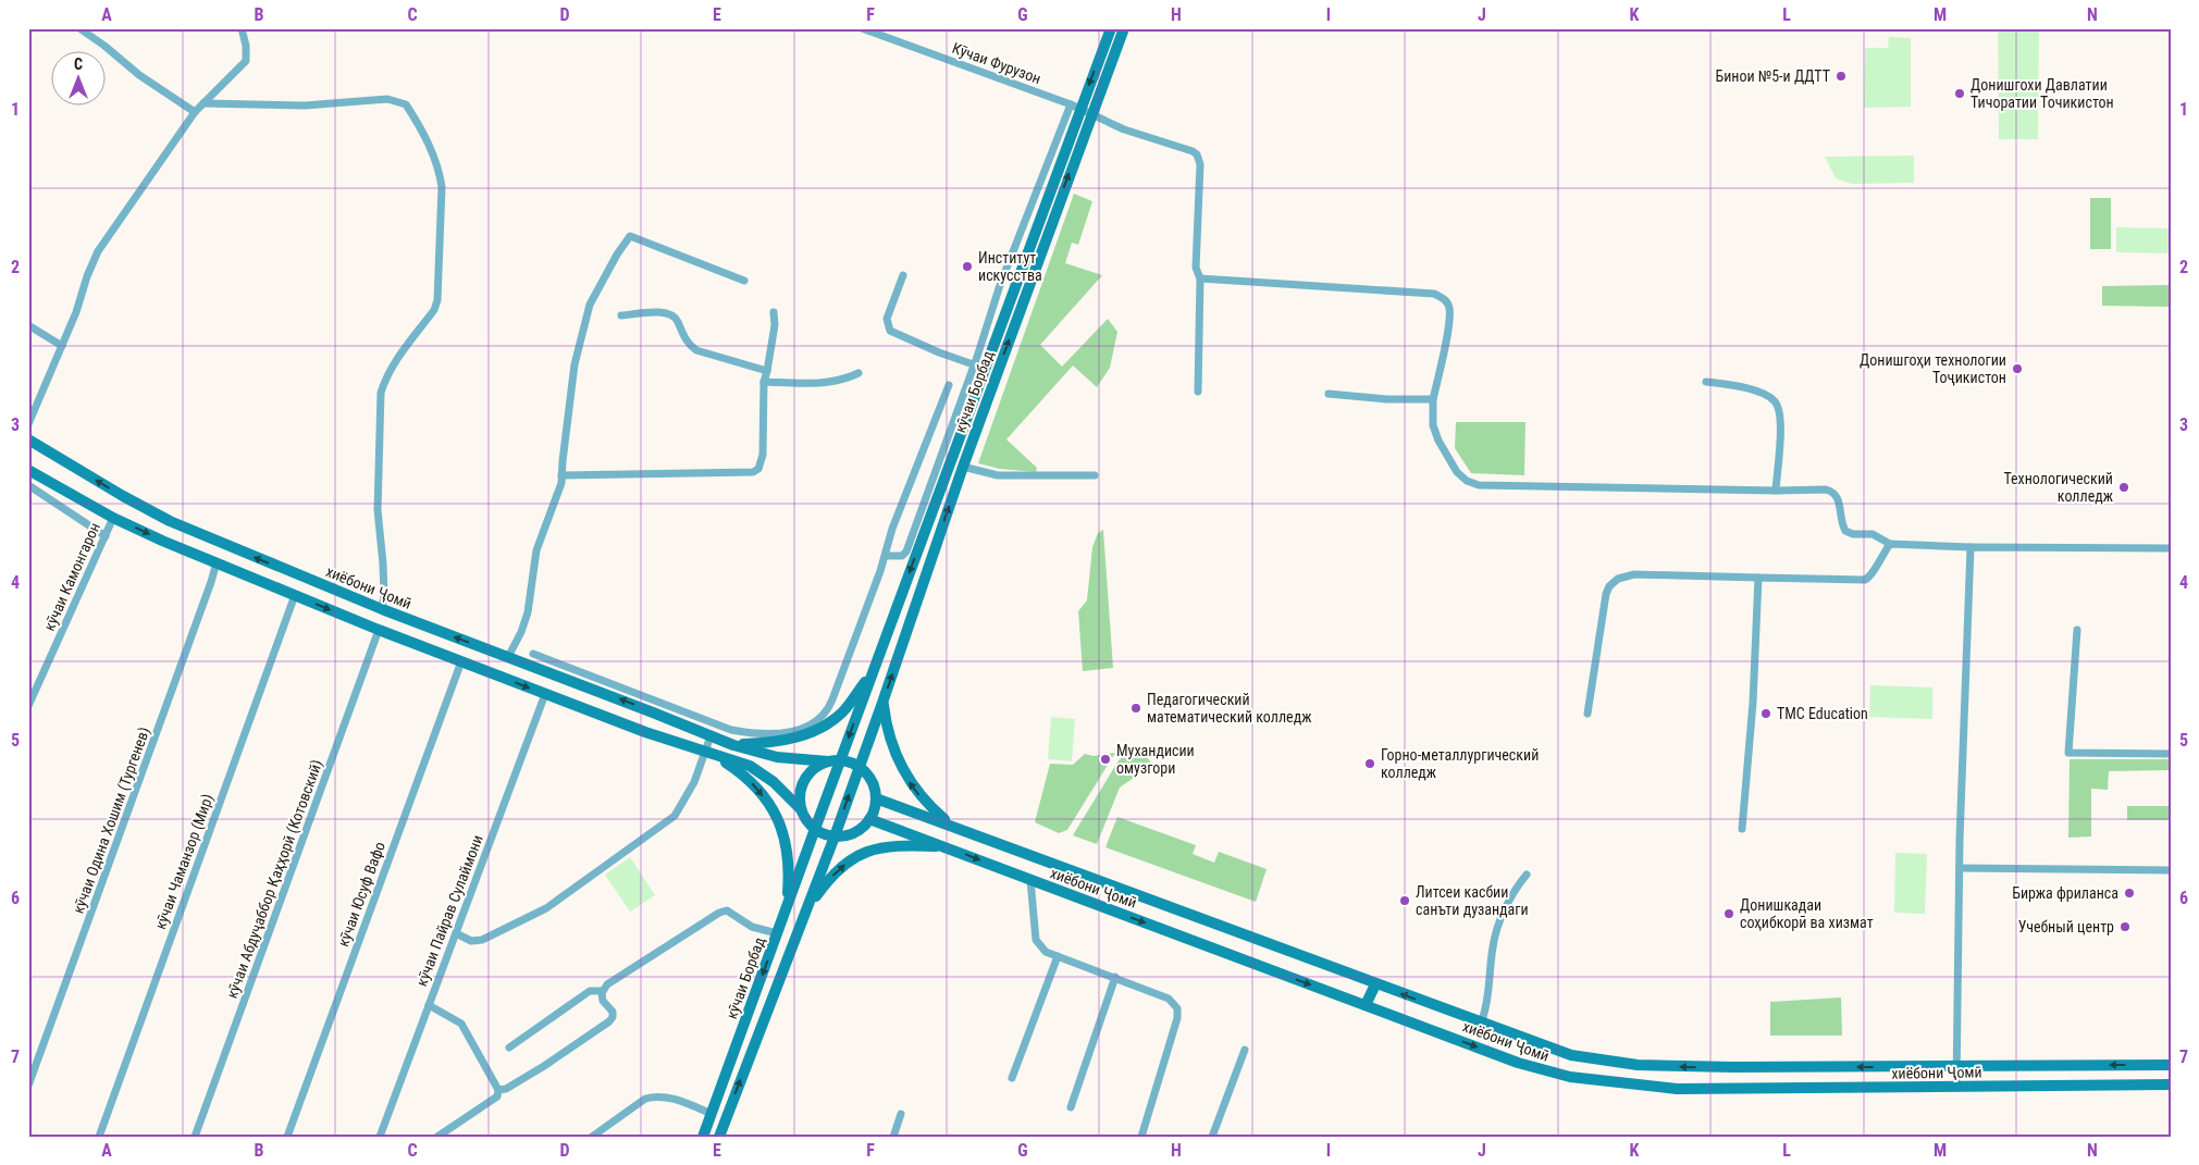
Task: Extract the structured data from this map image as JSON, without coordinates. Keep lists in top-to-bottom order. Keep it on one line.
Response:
{"streets":{"main road":["кӯчаи Борбад","хиёбони Ҷомӣ"],"street":["Кӯчаи Фурузон","кӯчаи Камонгарон","кӯчаи Одина Хошим (Тургенев)","кӯчаи Чаманзор (Мир)","кӯчаи Абдуҷаббор Қаҳҳорӣ (Котовский)","кӯчаи Юсуф Вафо","кӯчаи Пайрав Сулаймони"]},"crossings":[["Кӯчаи Фурузон","кӯчаи Борбад"]],"places":["Бинои №5-и ДДТТ","Донишгохи Давлатии Тичоратии Точикистон","Институт искусства","Донишгоҳи технологии Тоҷикистон","Технологический колледж","Педагогический математический колледж","TMC Education","Мухандисии омузгори","Горно-металлургический колледж","Биржа фриланса","Литсеи касбии санъти дузандаги","Донишкадаи соҳибкорӣ ва хизмат","Учебный центр"],"north":"top","grid":{"columns":["A","B","C","D","E","F","G","H","I","J","K","L","M","N"],"rows":["1","2","3","4","5","6","7"]}}
